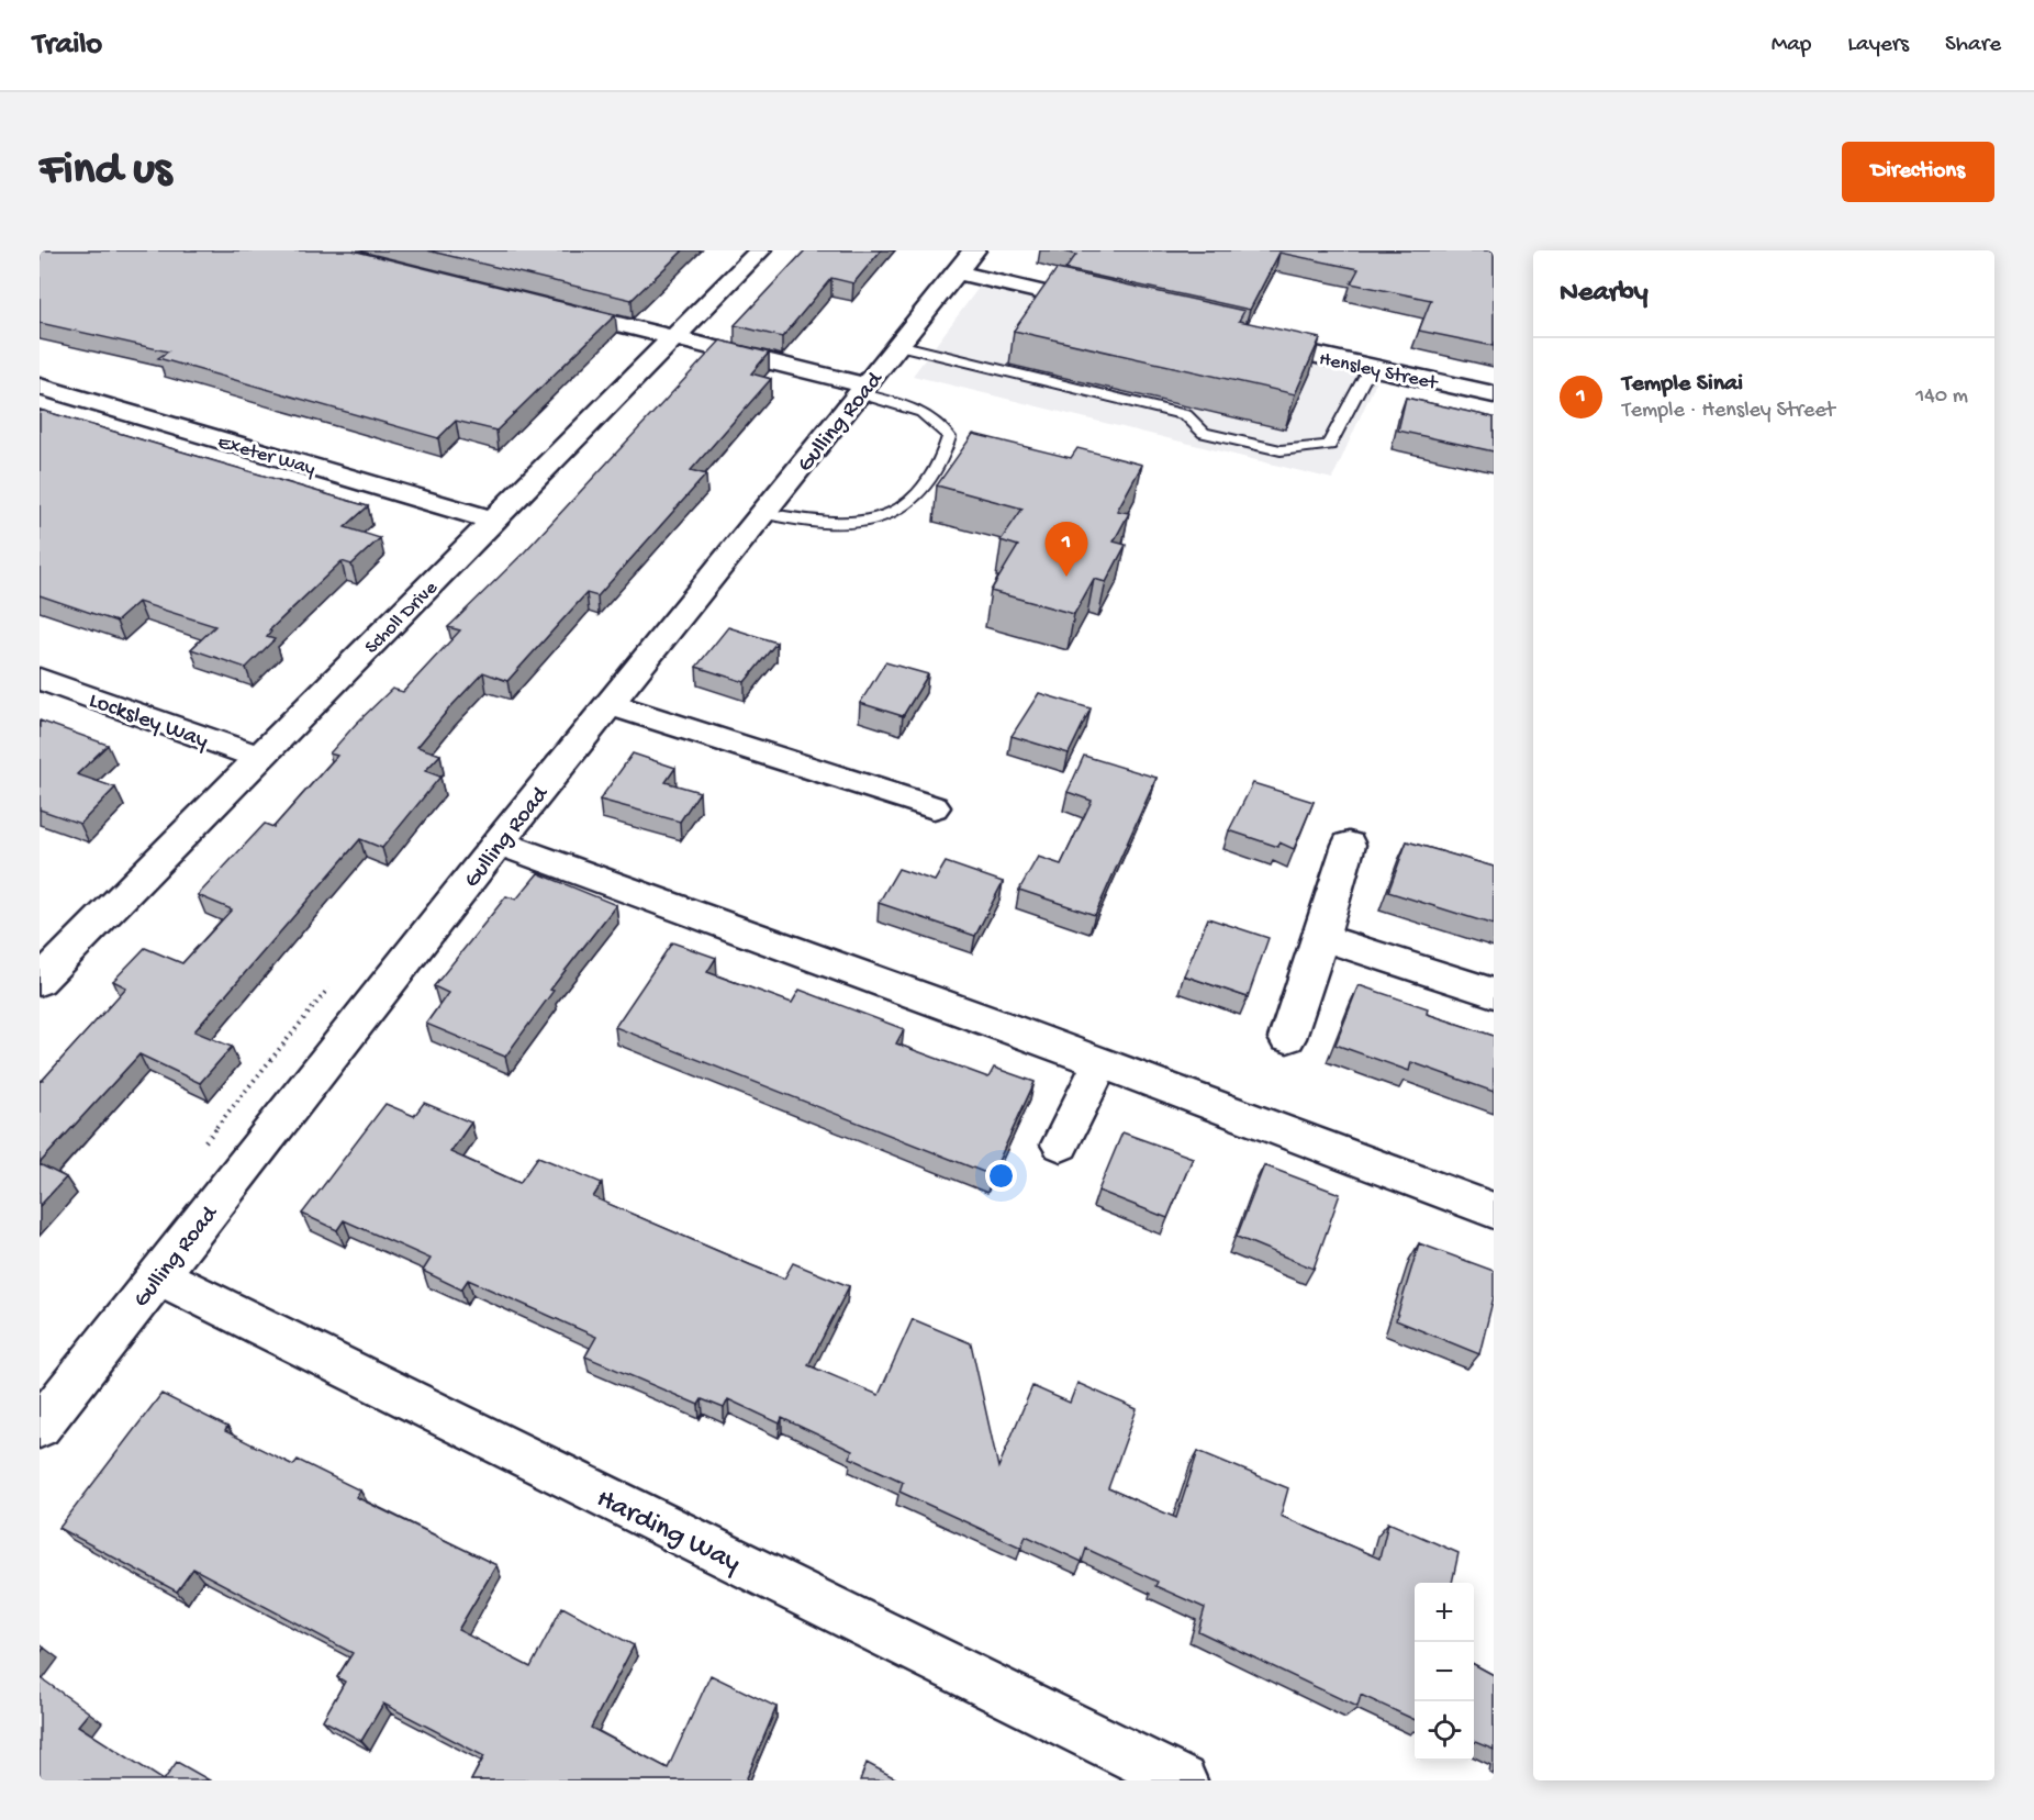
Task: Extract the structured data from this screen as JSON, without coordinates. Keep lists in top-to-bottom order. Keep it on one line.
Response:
{"streets":{"street":["Hensley Street","Gulling Road","Exeter Way","Scholl Drive","Locksley Way","Harding Way"]},"crossings":[["Gulling Road","Harding Way"],["Exeter Way","Scholl Drive"],["Scholl Drive","Locksley Way"]],"page":{"header":"Trailo","nav":["Map","Layers","Share"],"buttons":"Directions","title":"Find us","heading":"Nearby","list":[{"mark":"1","name":"Temple Sinai","note":"Temple · Hensley Street","value":"140 m"}],"pins":"1","map_buttons":["+","−"]}}
